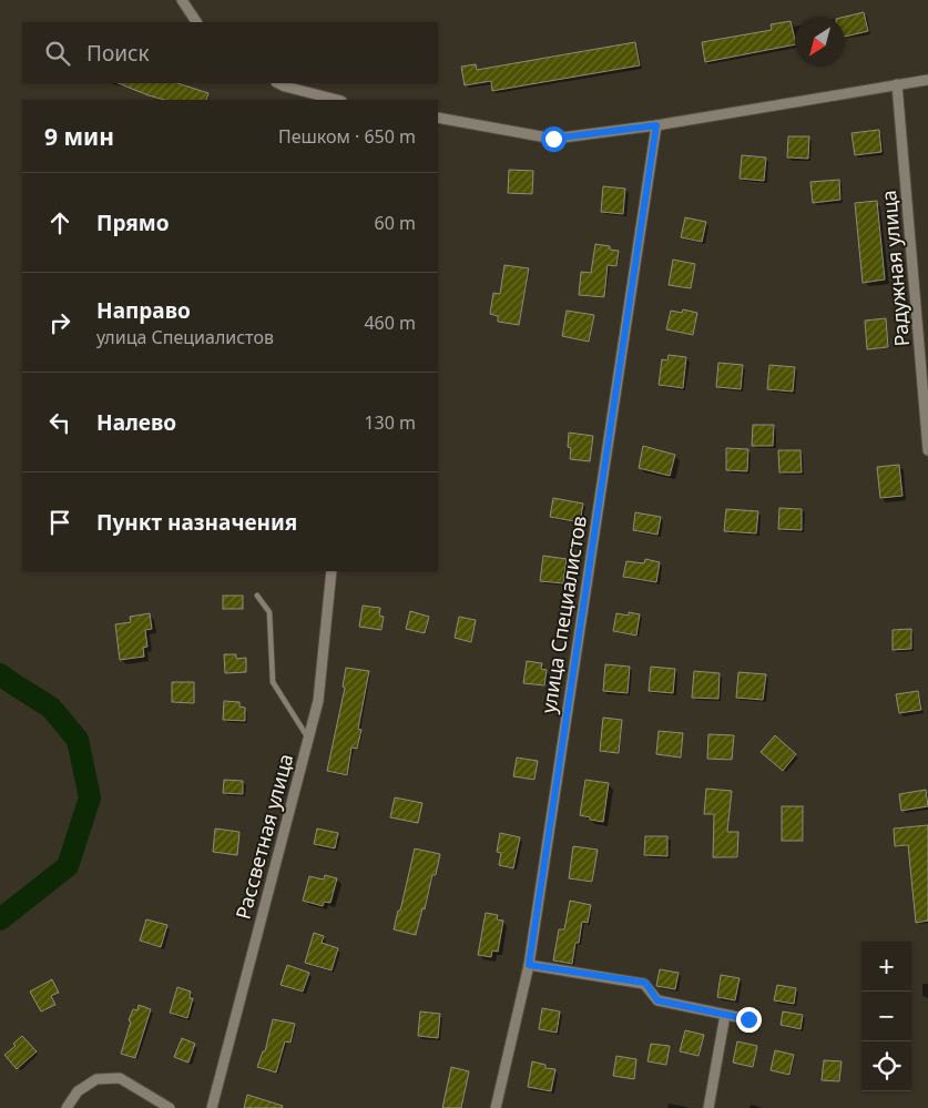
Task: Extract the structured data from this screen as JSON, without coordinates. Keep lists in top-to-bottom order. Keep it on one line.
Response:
{"streets":{"street":["Радужная улица","улица Специалистов","Рассветная улица"]},"north":"bottom left","page":{"search":"Поиск","heading":["9 мин","Пешком · 650 m"],"list":[["Прямо","60 m"],["Направо","улица Специалистов","460 m"],["Налево","130 m"],"Пункт назначения"],"map_buttons":["+","−"]}}
